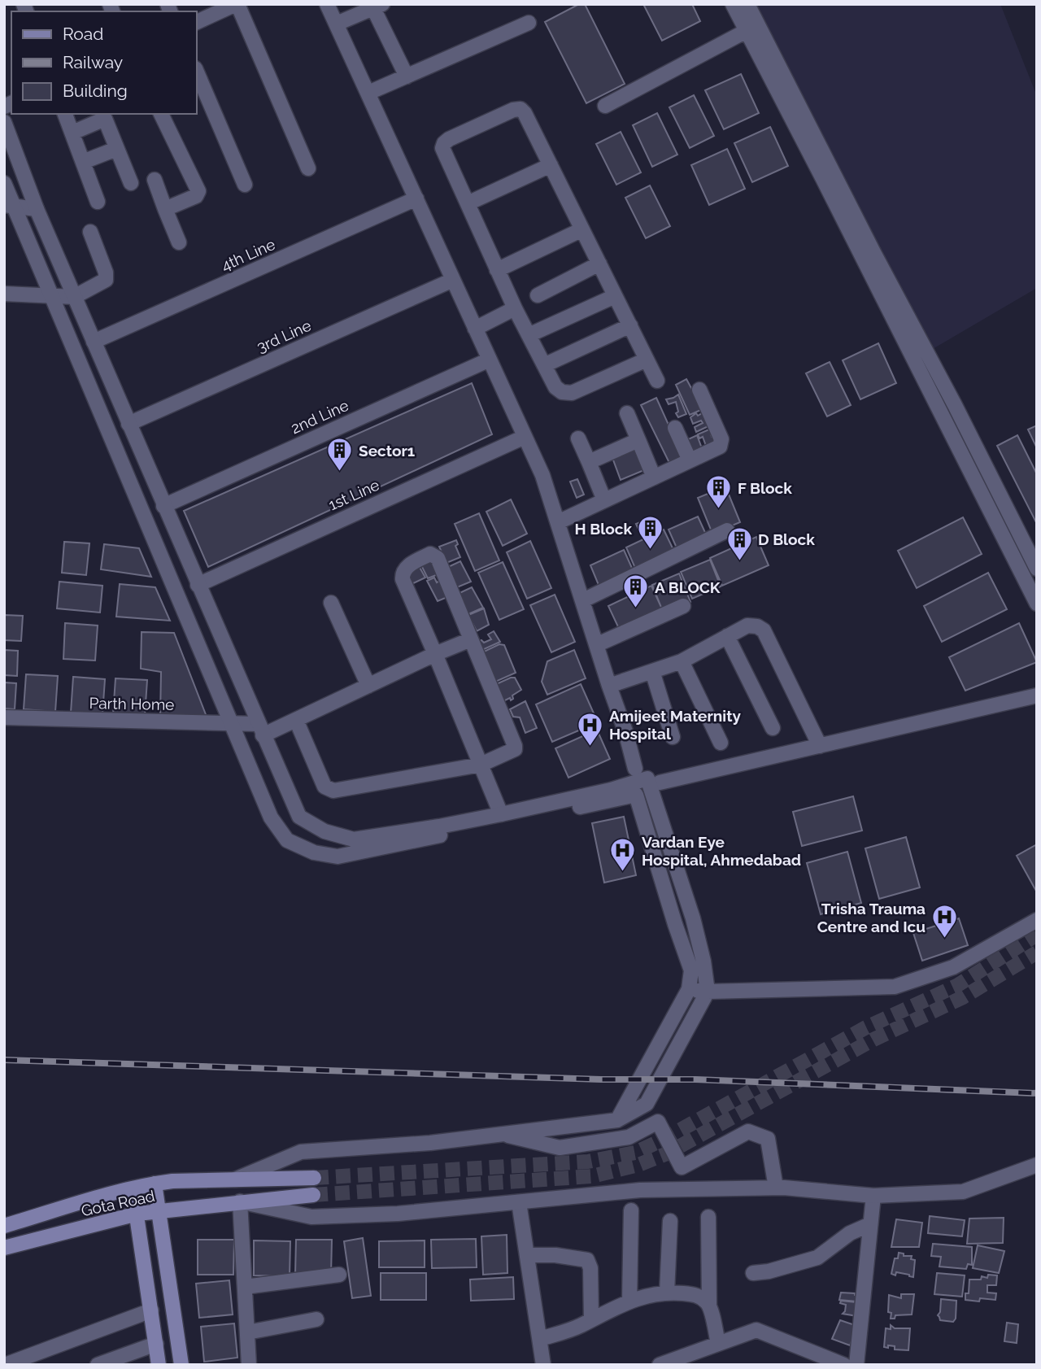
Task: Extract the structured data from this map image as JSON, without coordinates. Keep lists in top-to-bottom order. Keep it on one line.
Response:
{"streets":{"main road":["Gota Road"],"street":["4th Line","3rd Line","2nd Line","1st Line","Parth Home"]},"places":{"building":["Sector1","F Block","H Block","D Block","A BLOCK"],"hospital":["Amijeet Maternity Hospital","Vardan Eye Hospital, Ahmedabad","Trisha Trauma Centre and Icu"]},"legend":["Road","Railway","Building"]}
